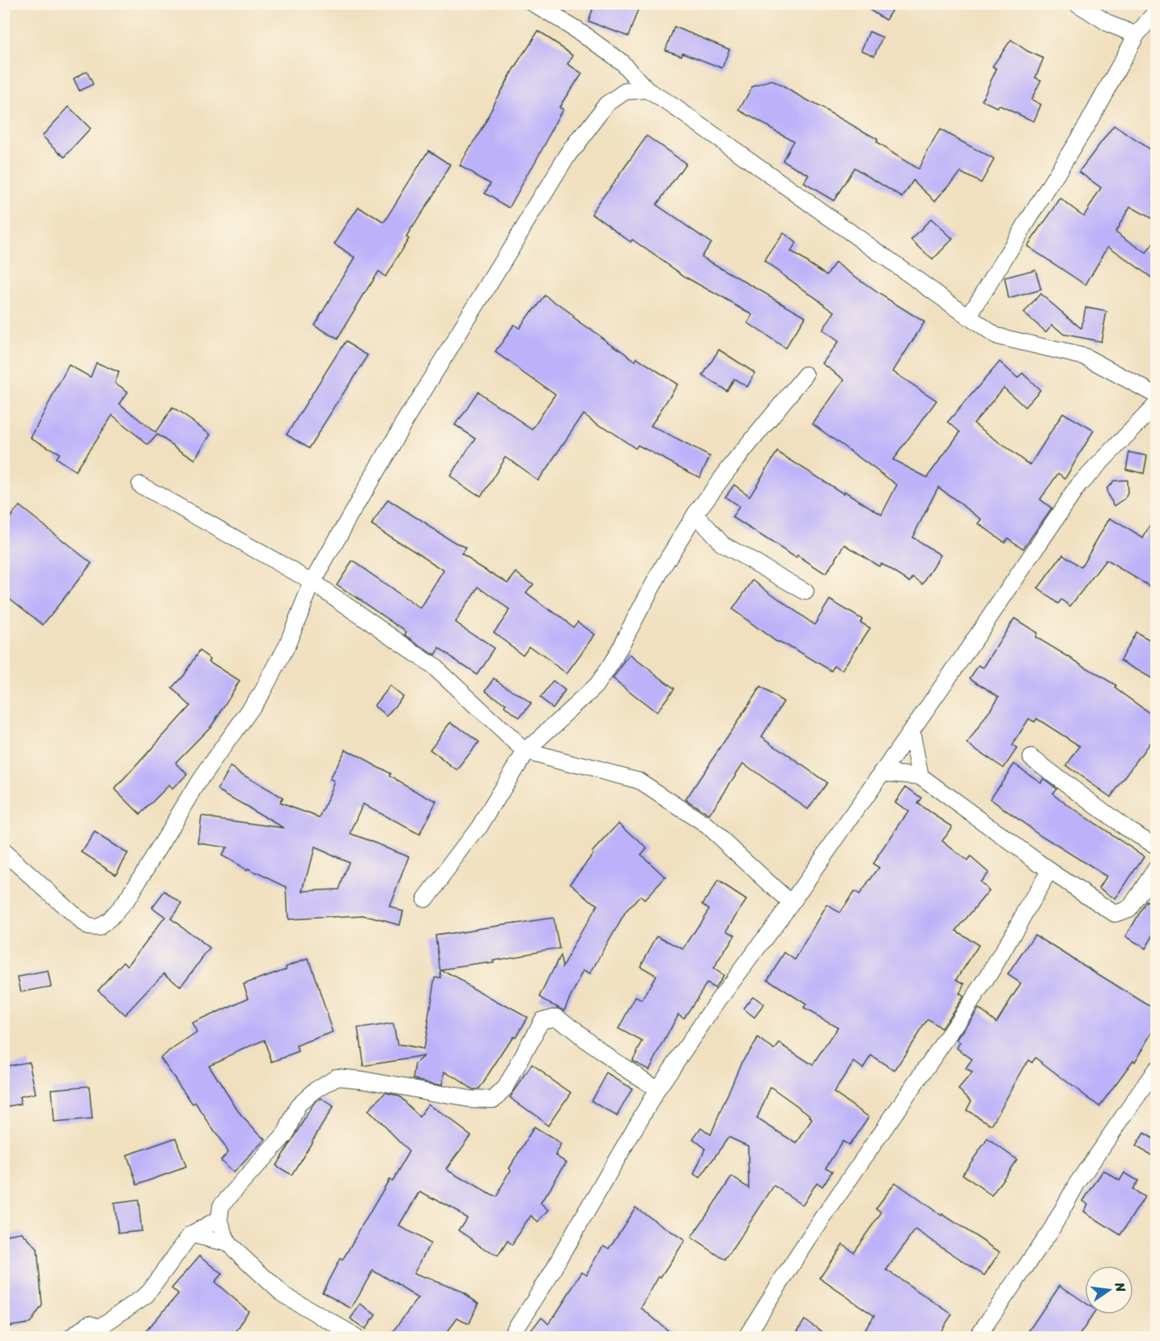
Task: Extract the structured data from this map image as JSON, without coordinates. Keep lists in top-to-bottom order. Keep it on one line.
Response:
{"north":"right"}
